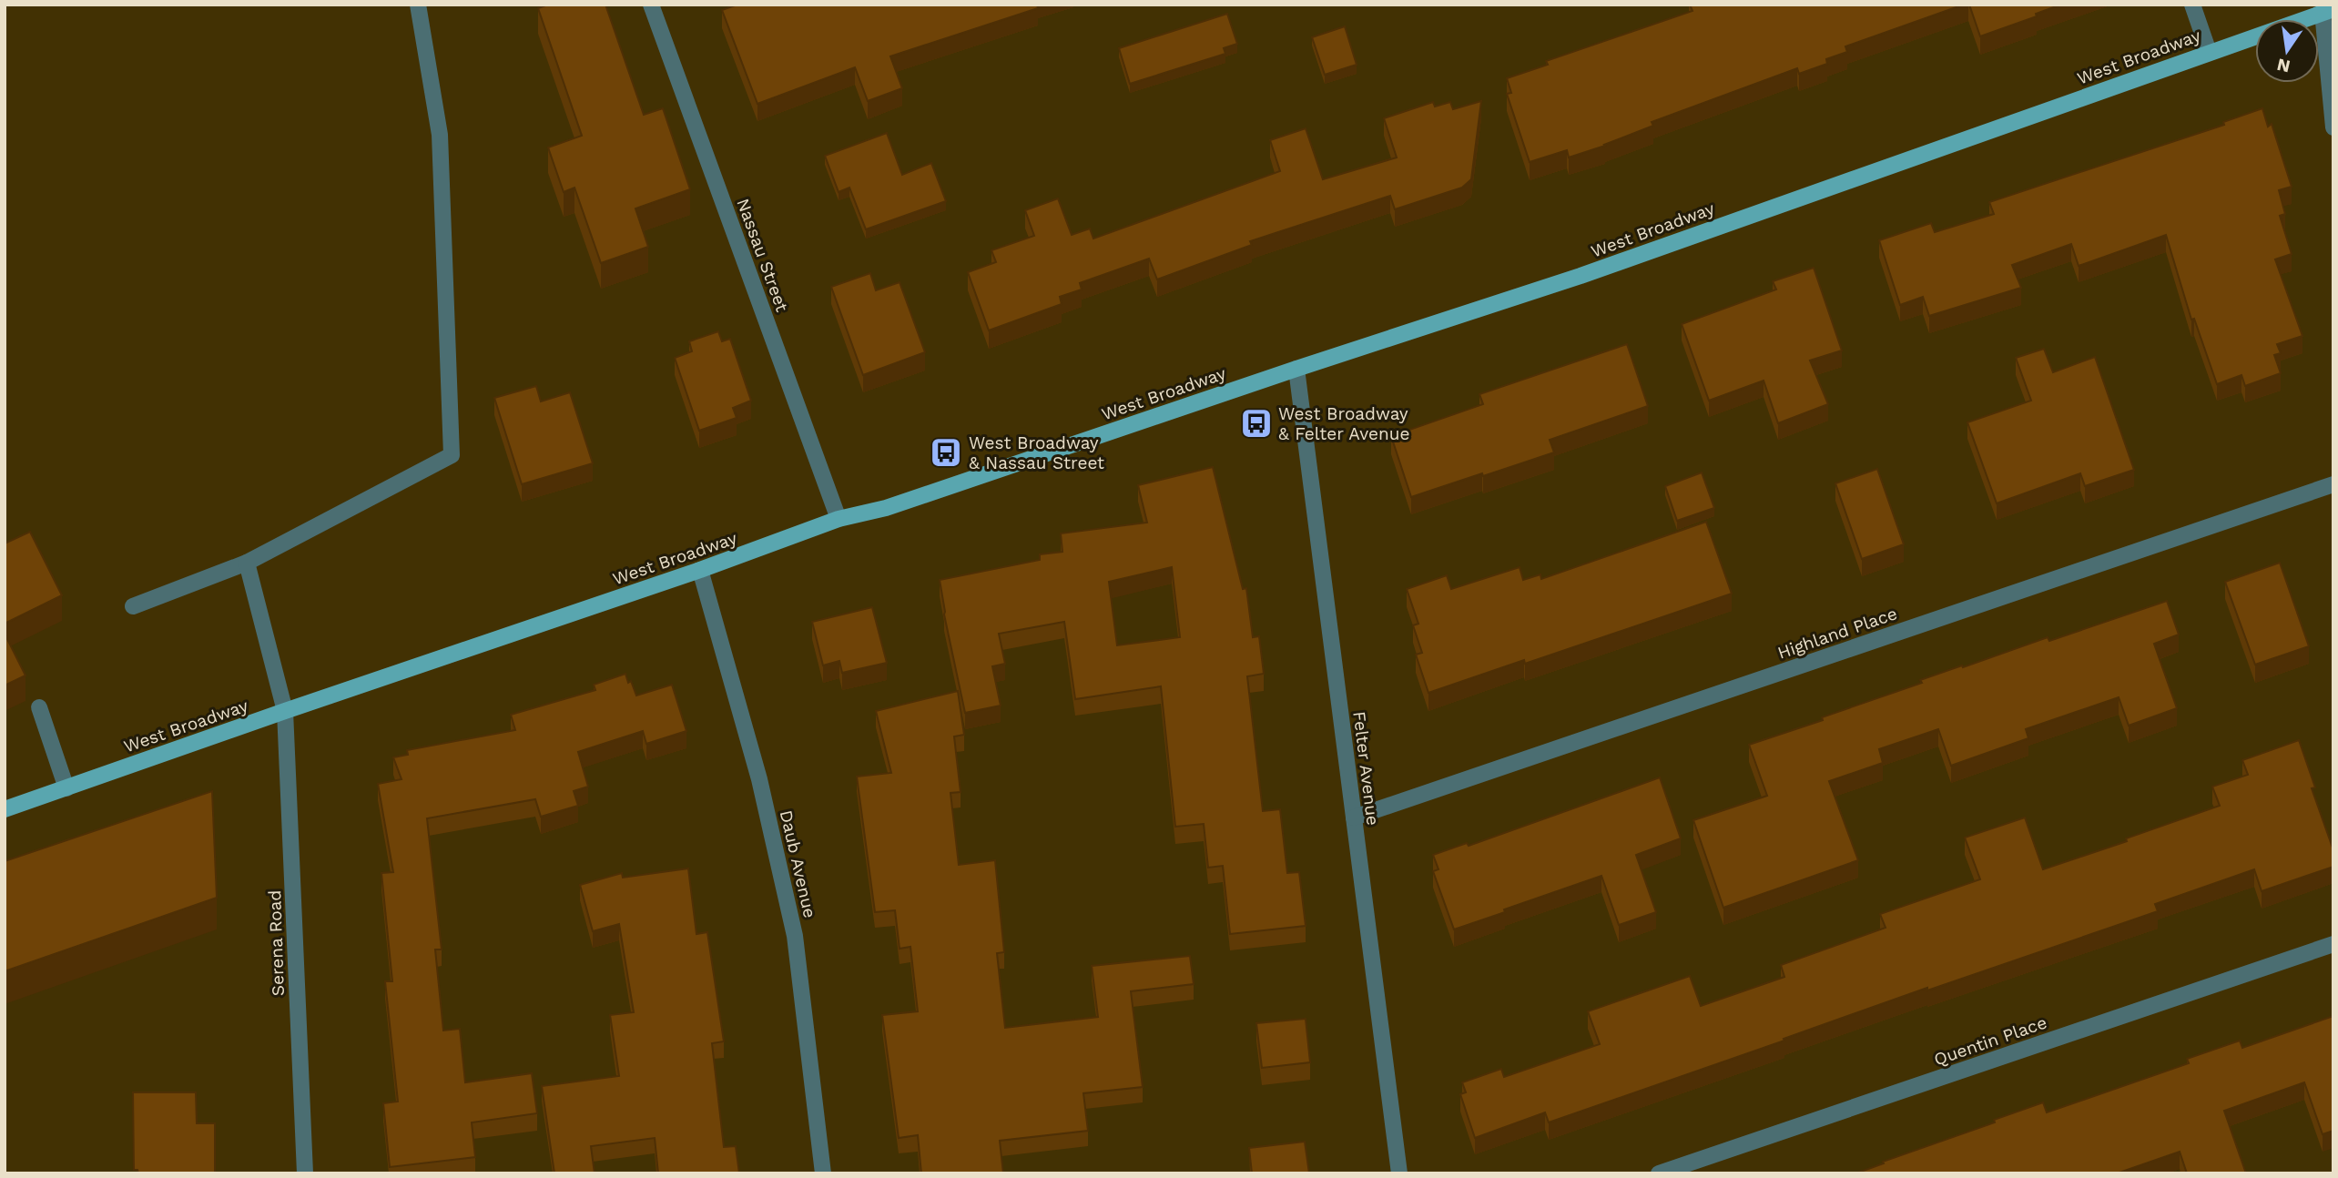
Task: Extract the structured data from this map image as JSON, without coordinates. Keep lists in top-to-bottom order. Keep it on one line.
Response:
{"streets":{"main road":["West Broadway"],"street":["Nassau Street","Highland Place","Felter Avenue","Daub Avenue","Serena Road","Quentin Place"]},"crossings":[["West Broadway","Nassau Street"],["West Broadway","Felter Avenue"],["West Broadway","Daub Avenue"],["West Broadway","Serena Road"],["Highland Place","Felter Avenue"]],"places":{"bus stop":["West Broadway & Felter Avenue","West Broadway & Nassau Street"]},"north":"bottom"}
